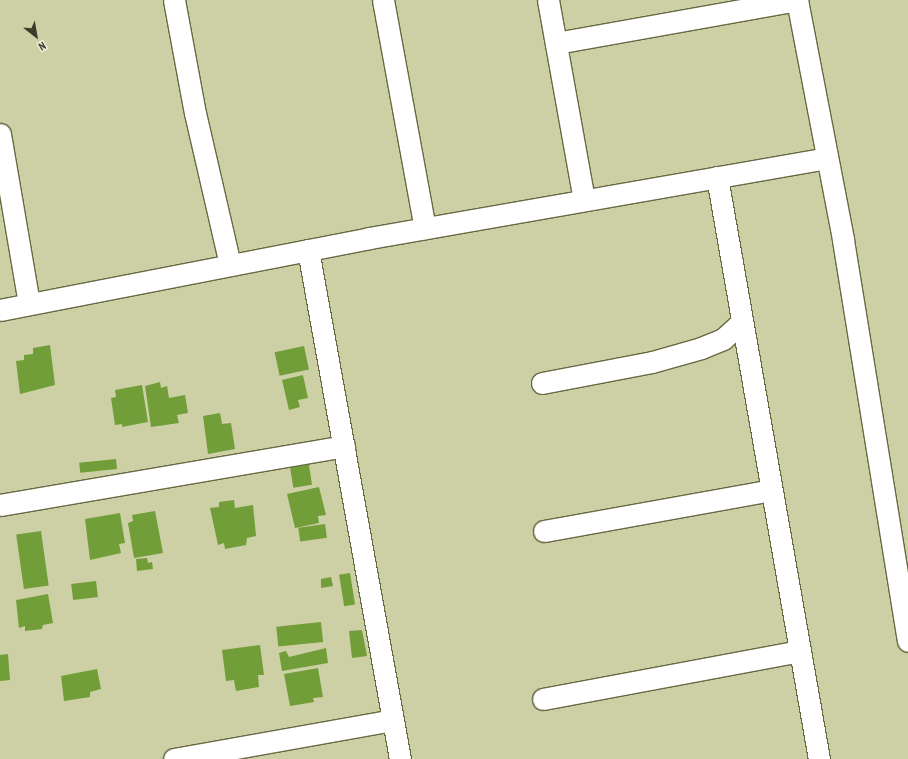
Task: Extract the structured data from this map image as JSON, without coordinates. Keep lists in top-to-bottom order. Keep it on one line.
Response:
{"north":"bottom right"}
